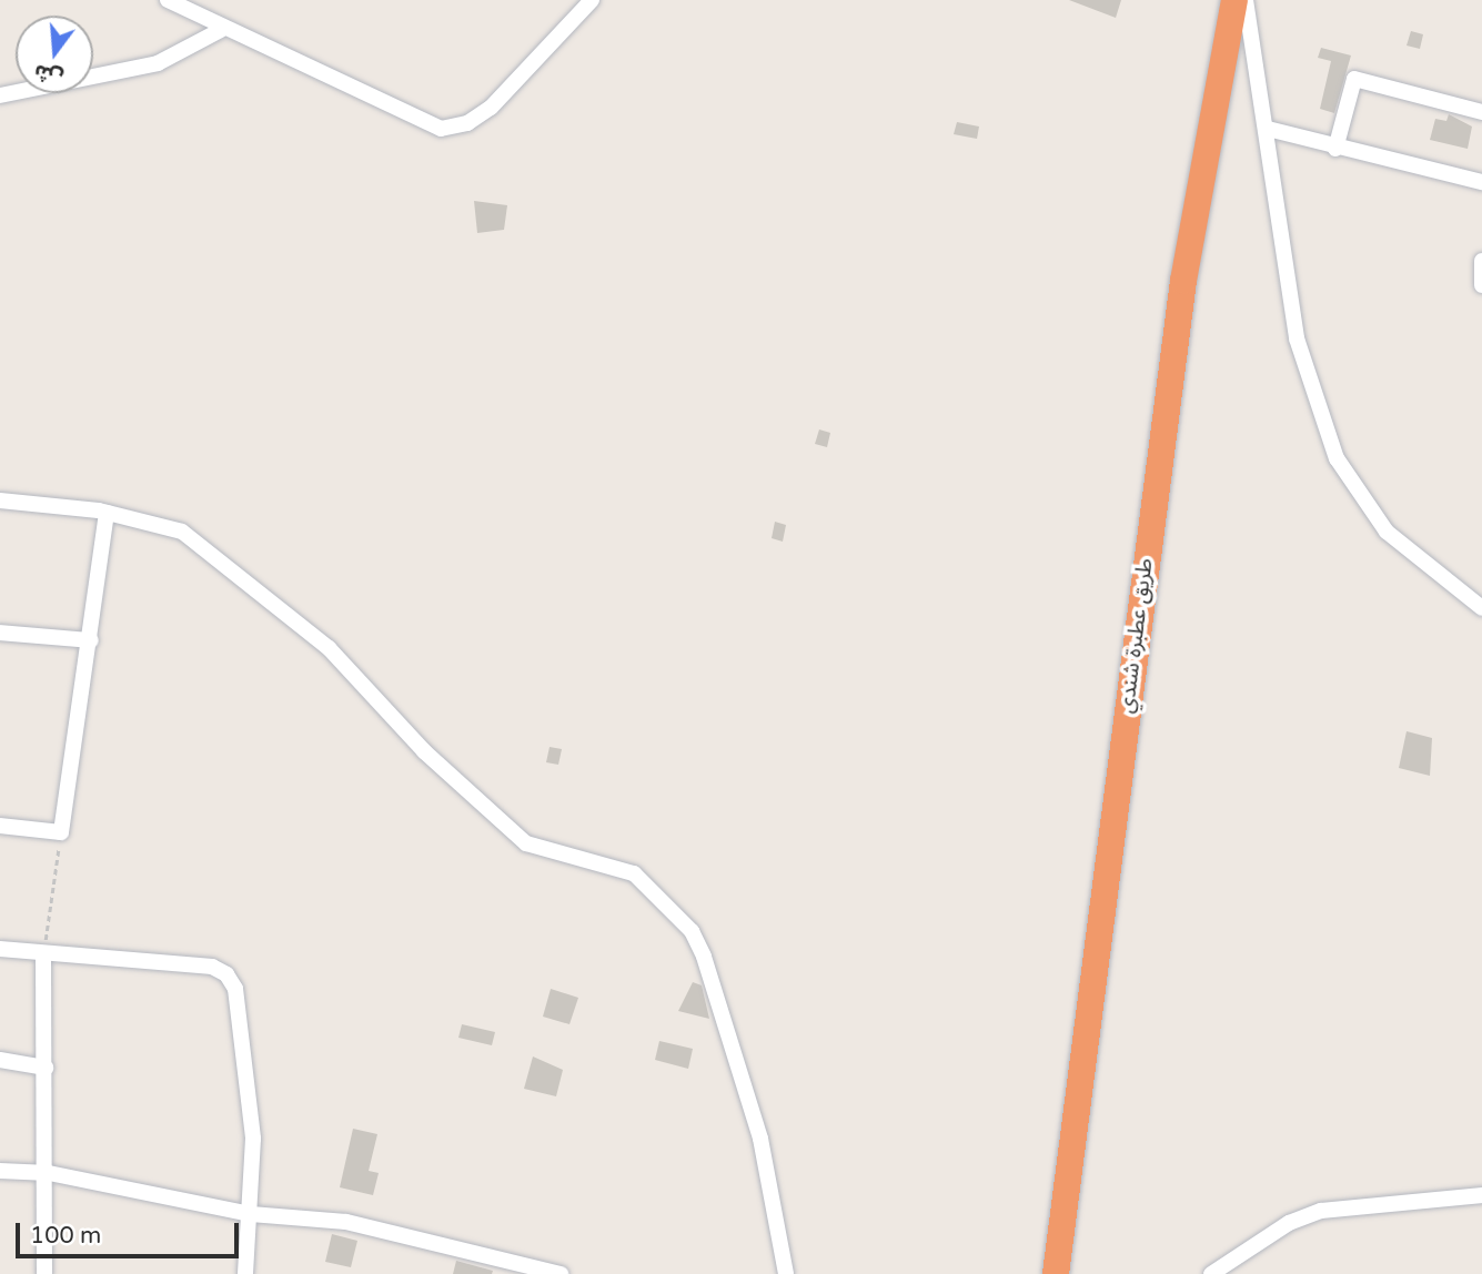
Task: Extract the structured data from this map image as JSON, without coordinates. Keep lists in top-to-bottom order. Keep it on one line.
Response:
{"streets":{"highway":["طريق عطبرة شندي"]},"scale_bar":"100 m","north":"bottom"}
